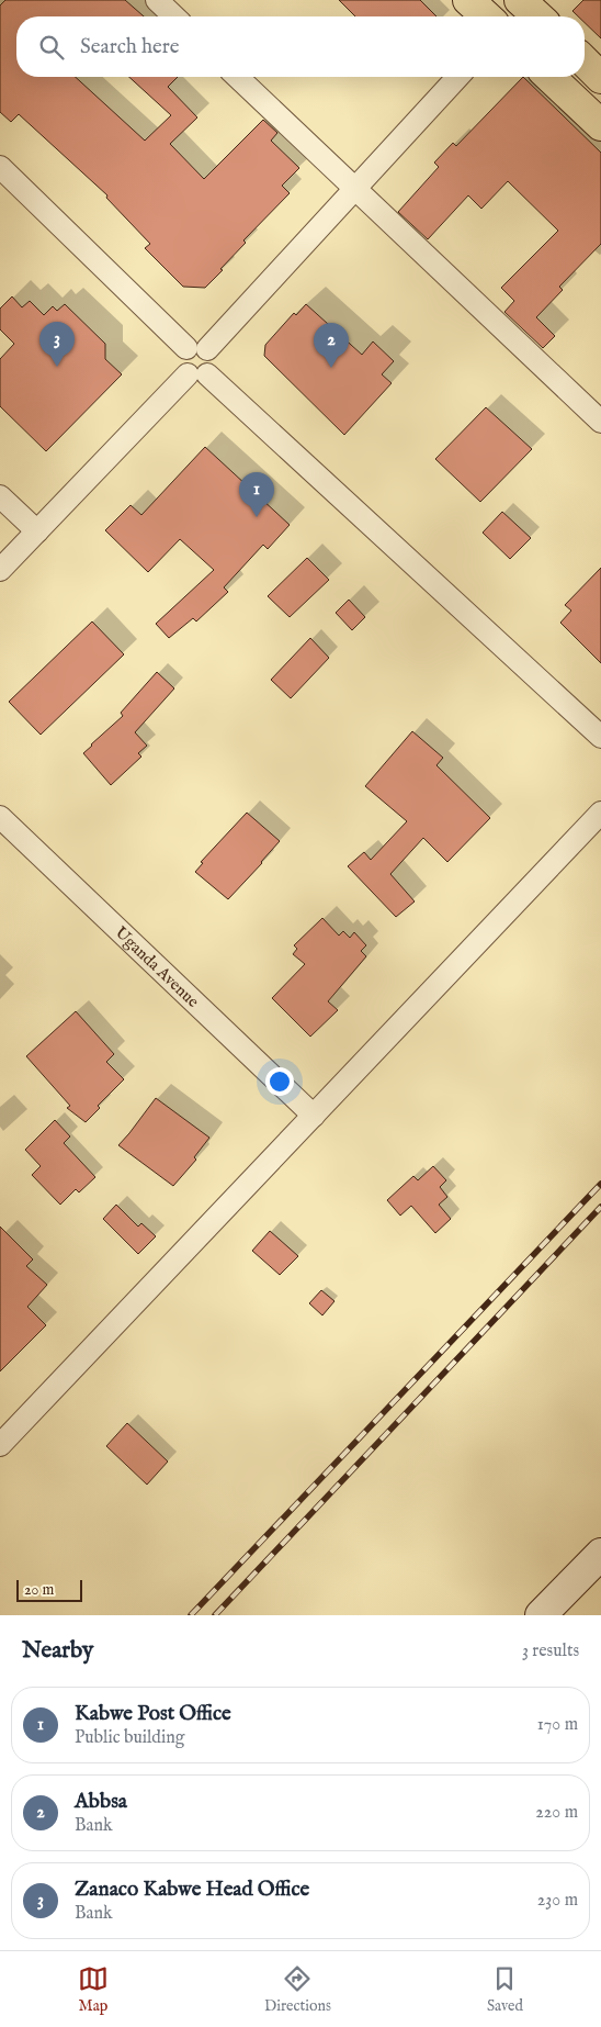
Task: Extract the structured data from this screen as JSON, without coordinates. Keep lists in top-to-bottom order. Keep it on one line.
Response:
{"streets":{"street":["Uganda Avenue"]},"scale_bar":"20 m","page":{"search":"Search here","pins":["3","2","1"],"scale":"20 m","heading":["Nearby","3 results"],"list":[{"mark":"1","name":"Kabwe Post Office","note":"Public building","value":"170 m"},{"mark":"2","name":"Abbsa","note":"Bank","value":"220 m"},{"mark":"3","name":"Zanaco Kabwe Head Office","note":"Bank","value":"230 m"}],"nav":["Map","Directions","Saved"]}}
